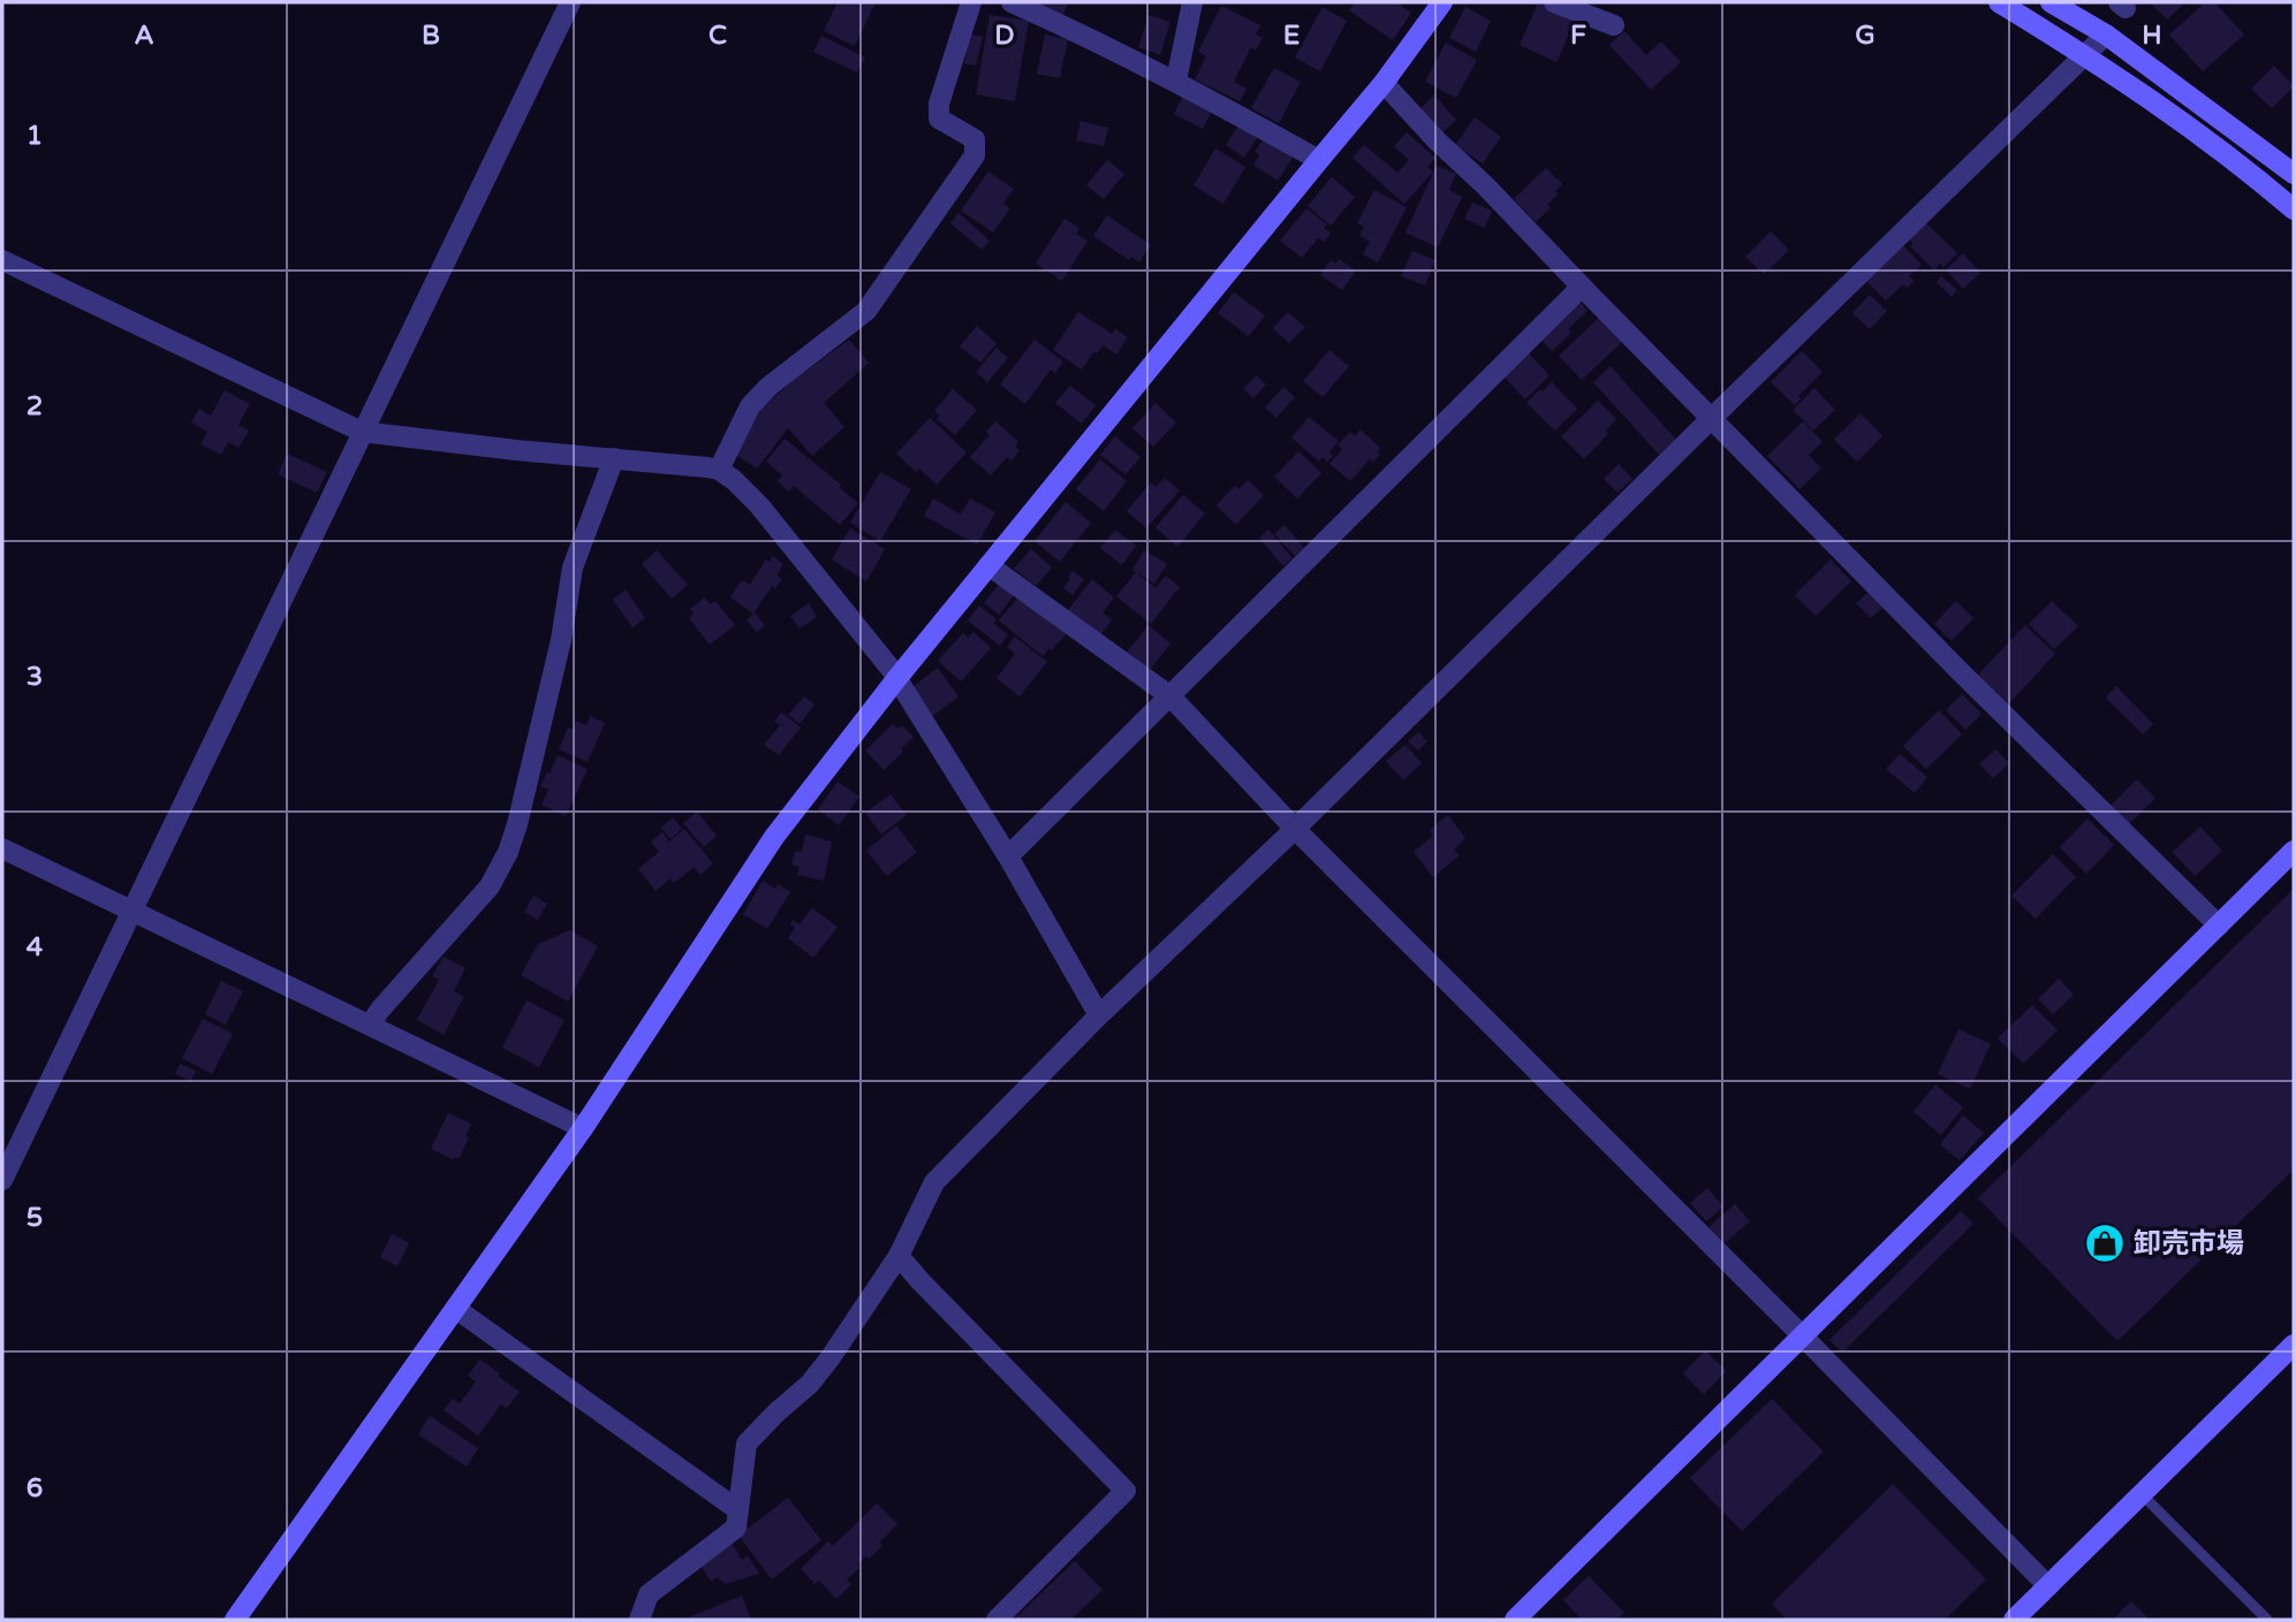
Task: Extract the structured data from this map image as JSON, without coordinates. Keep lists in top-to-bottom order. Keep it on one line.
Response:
{"places":{"shop":["卸売市場"]},"grid":{"columns":["A","B","C","D","E","F","G","H"],"rows":["1","2","3","4","5","6"]}}
